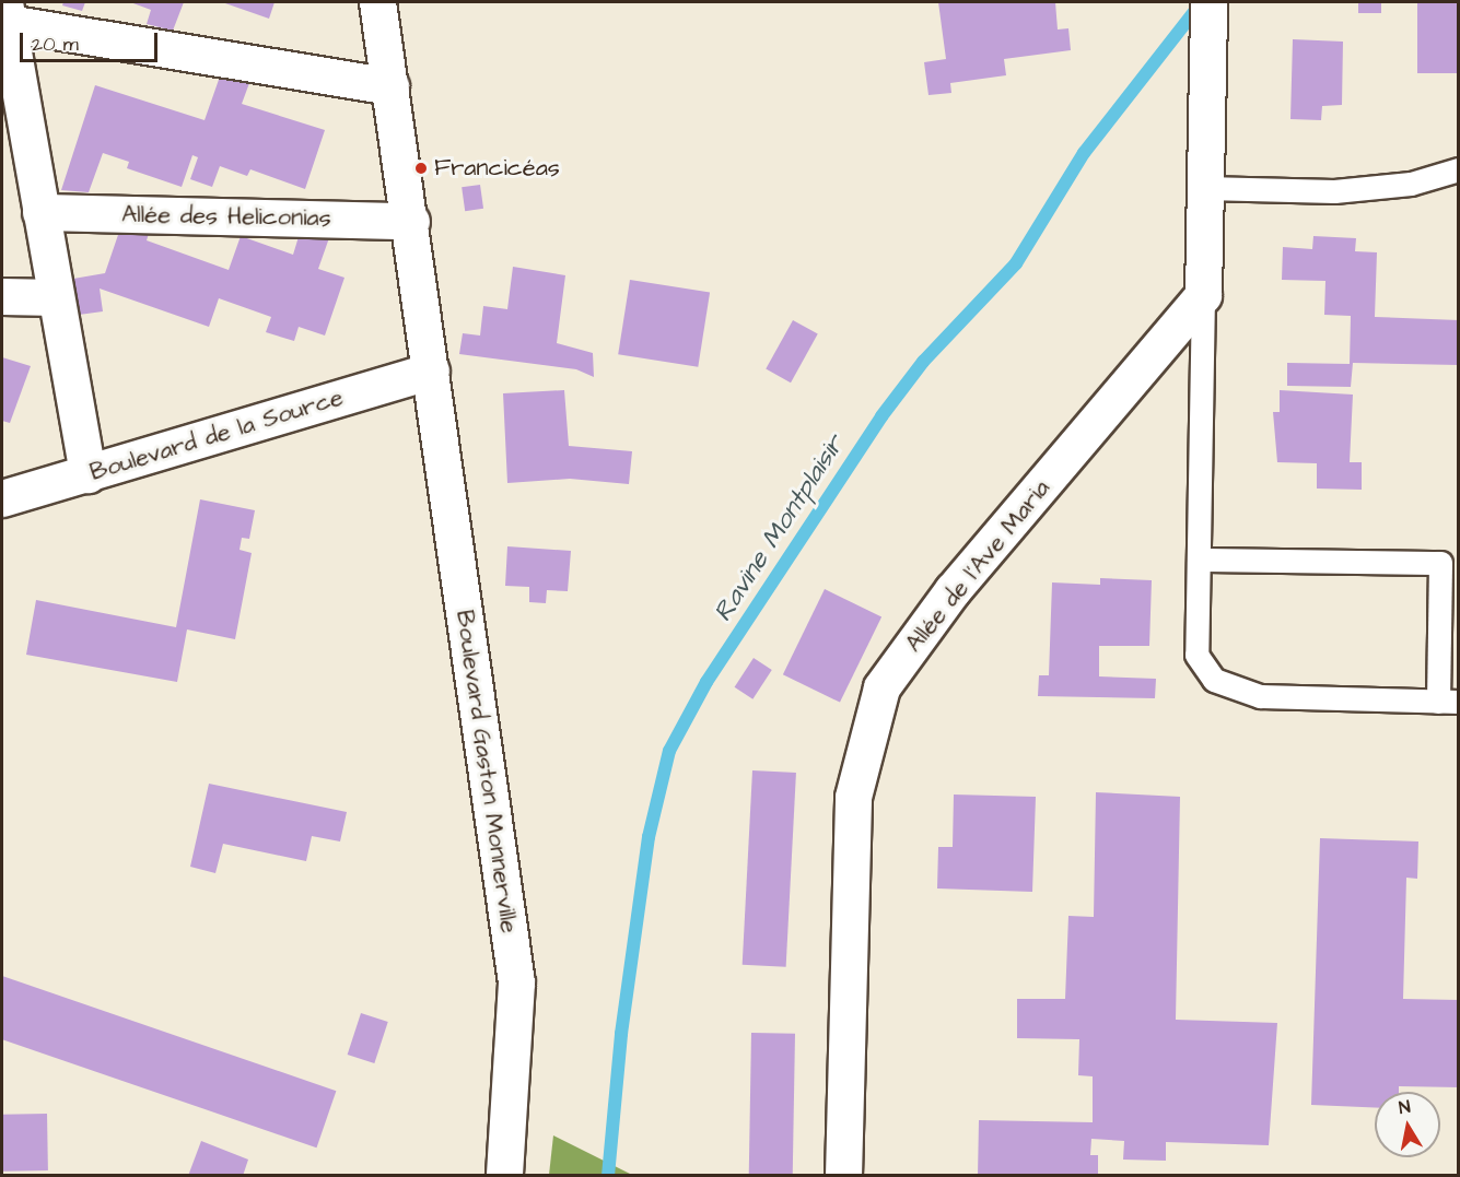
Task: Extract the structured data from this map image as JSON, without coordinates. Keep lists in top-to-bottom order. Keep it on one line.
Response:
{"streets":{"street":["Allée des Heliconias","Boulevard de la Source","Allée de l'Ave Maria","Boulevard Gaston Monnerville"]},"crossings":[["Allée des Heliconias","Boulevard Gaston Monnerville"],["Boulevard de la Source","Boulevard Gaston Monnerville"]],"water":["Ravine Montplaisir"],"places":["Francicéas"],"scale_bar":"20 m","north":"top"}
